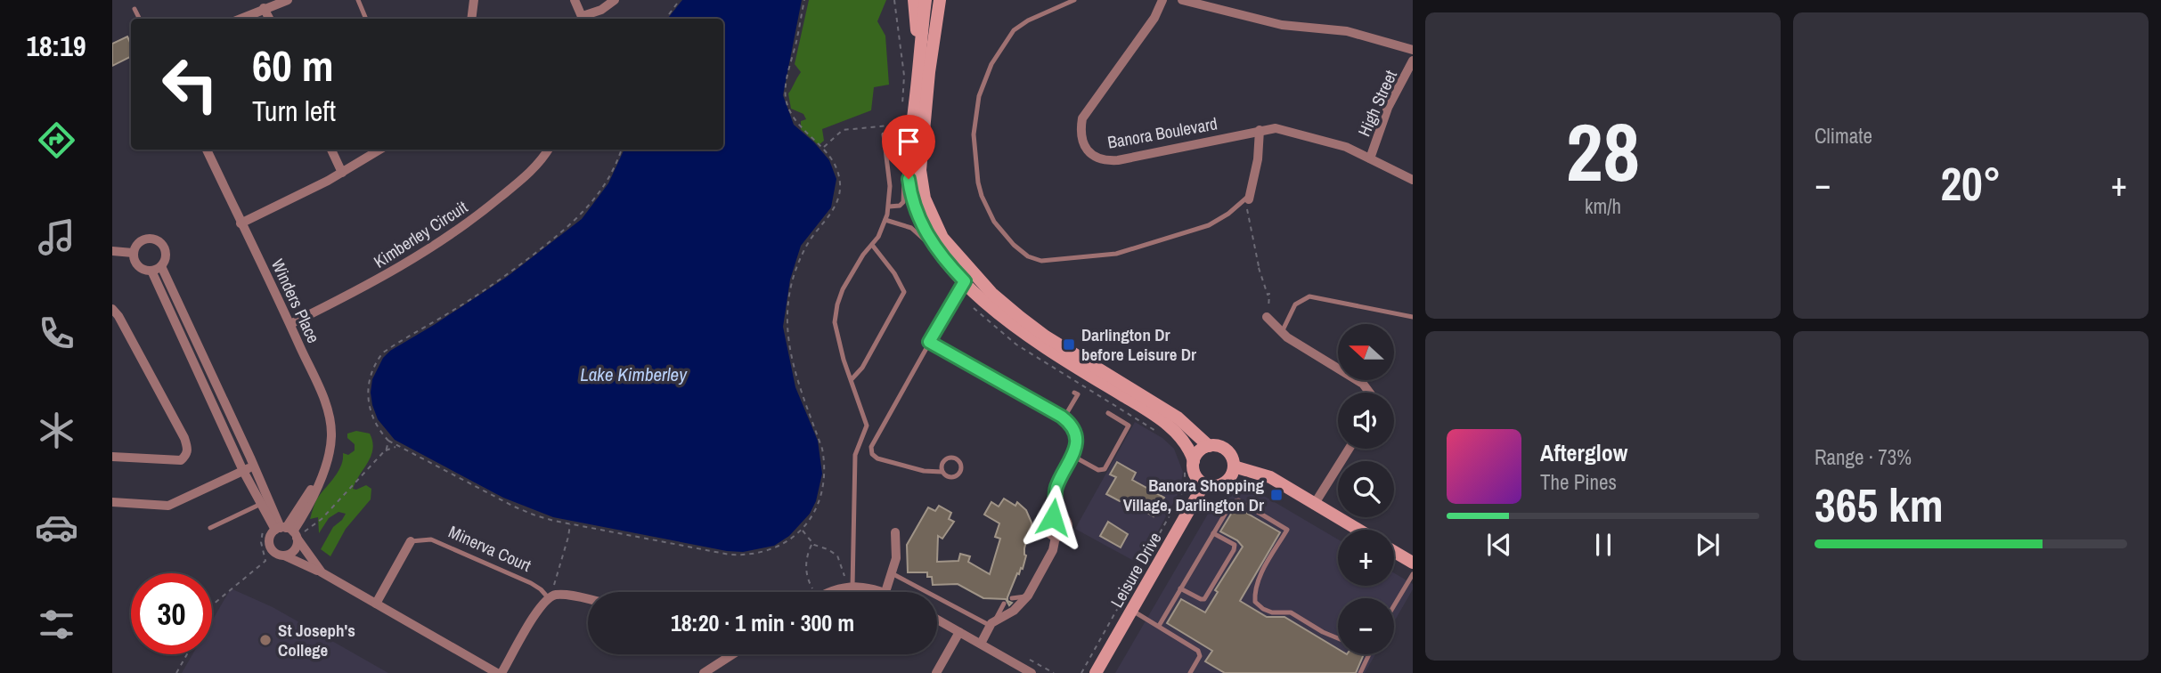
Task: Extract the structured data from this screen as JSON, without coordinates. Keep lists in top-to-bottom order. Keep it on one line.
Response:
{"streets":{"street":["High Street","Banora Boulevard","Kimberley Circuit","Winders Place","Minerva Court","Leisure Drive"]},"crossings":[["High Street","Banora Boulevard"],["Kimberley Circuit","Winders Place"]],"water":["Lake Kimberley"],"places":{"transit":["Darlington Dr before Leisure Dr","Banora Shopping Village, Darlington Dr"],"other":["St Joseph's College"]},"north":"left","page":{"tabs":"18:19","tile":[["28","km/h"],"Climate",["Range · 73%","365 km"]],"turn":["60 m","Turn left"],"heat":["−","20°","+"],"map_buttons":["+","−"],"song":["Afterglow","The Pines"],"limit":"30","trip":"18:20 · 1 min · 300 m"}}
